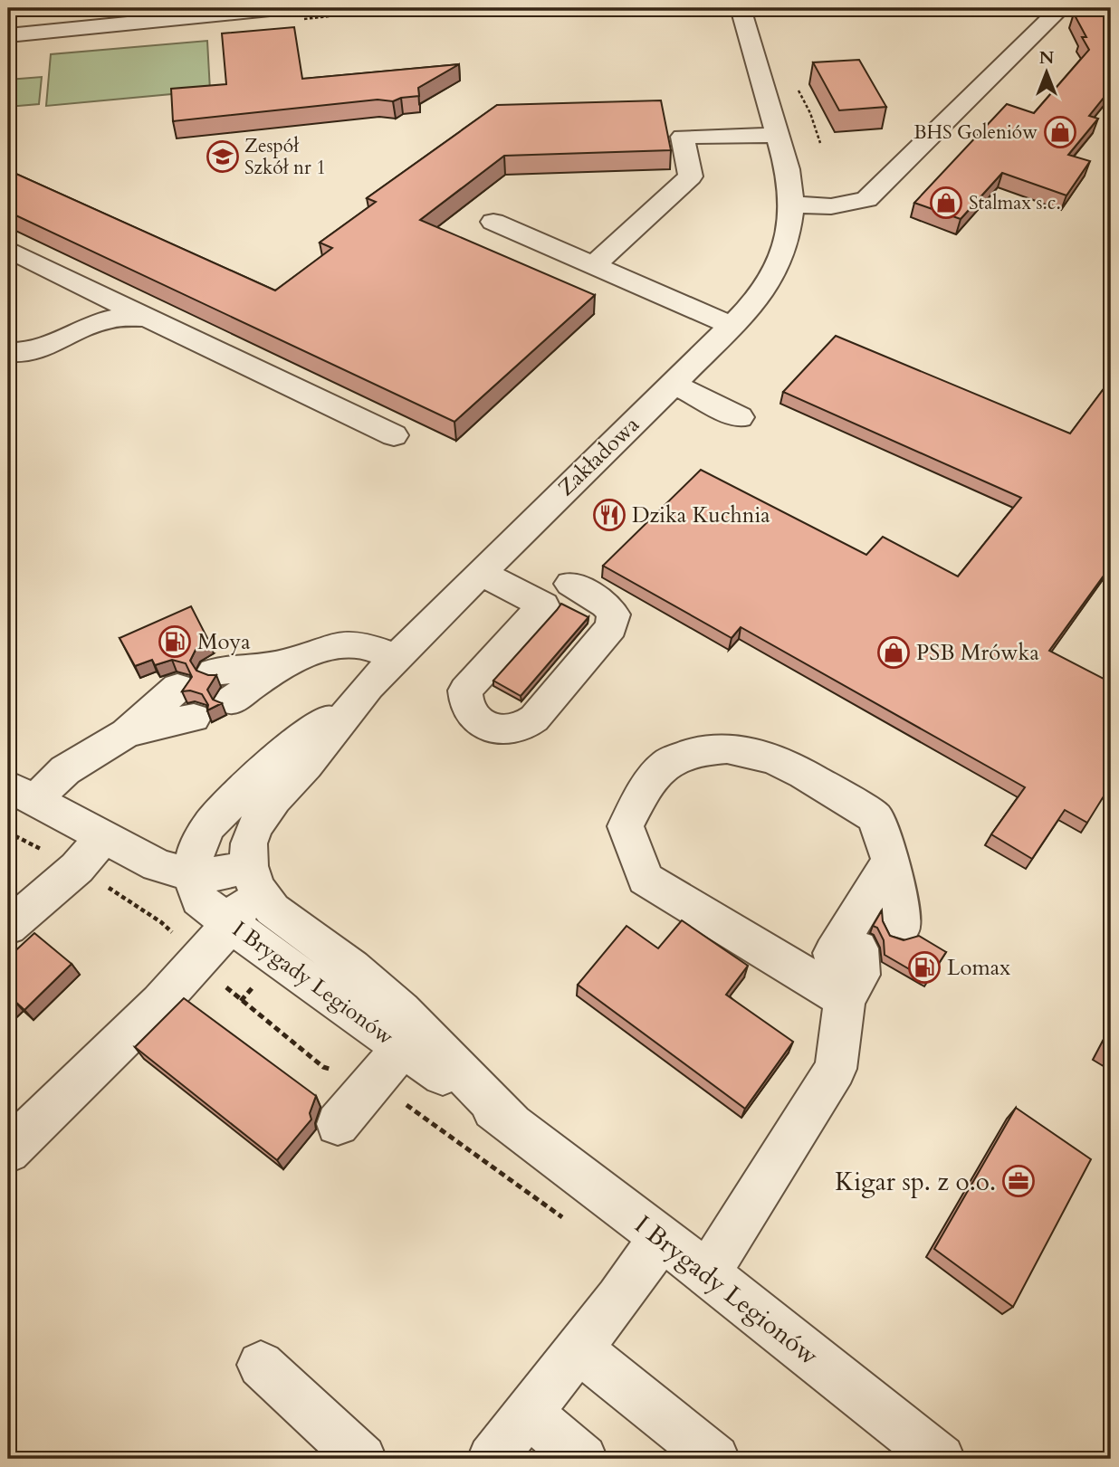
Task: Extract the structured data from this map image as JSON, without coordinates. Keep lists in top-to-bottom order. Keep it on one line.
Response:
{"streets":{"street":["Zakładowa","I Brygady Legionów"]},"crossings":[["Zakładowa","I Brygady Legionów"]],"places":{"shop":["BHS Goleniów","Stalmax s.c.","PSB Mrówka"],"school or university":["Zespół Szkół nr 1"],"restaurant":["Dzika Kuchnia"],"fuel station":["Moya","Lomax"],"office":["Kigar sp. z o.o."]},"north":"top"}
